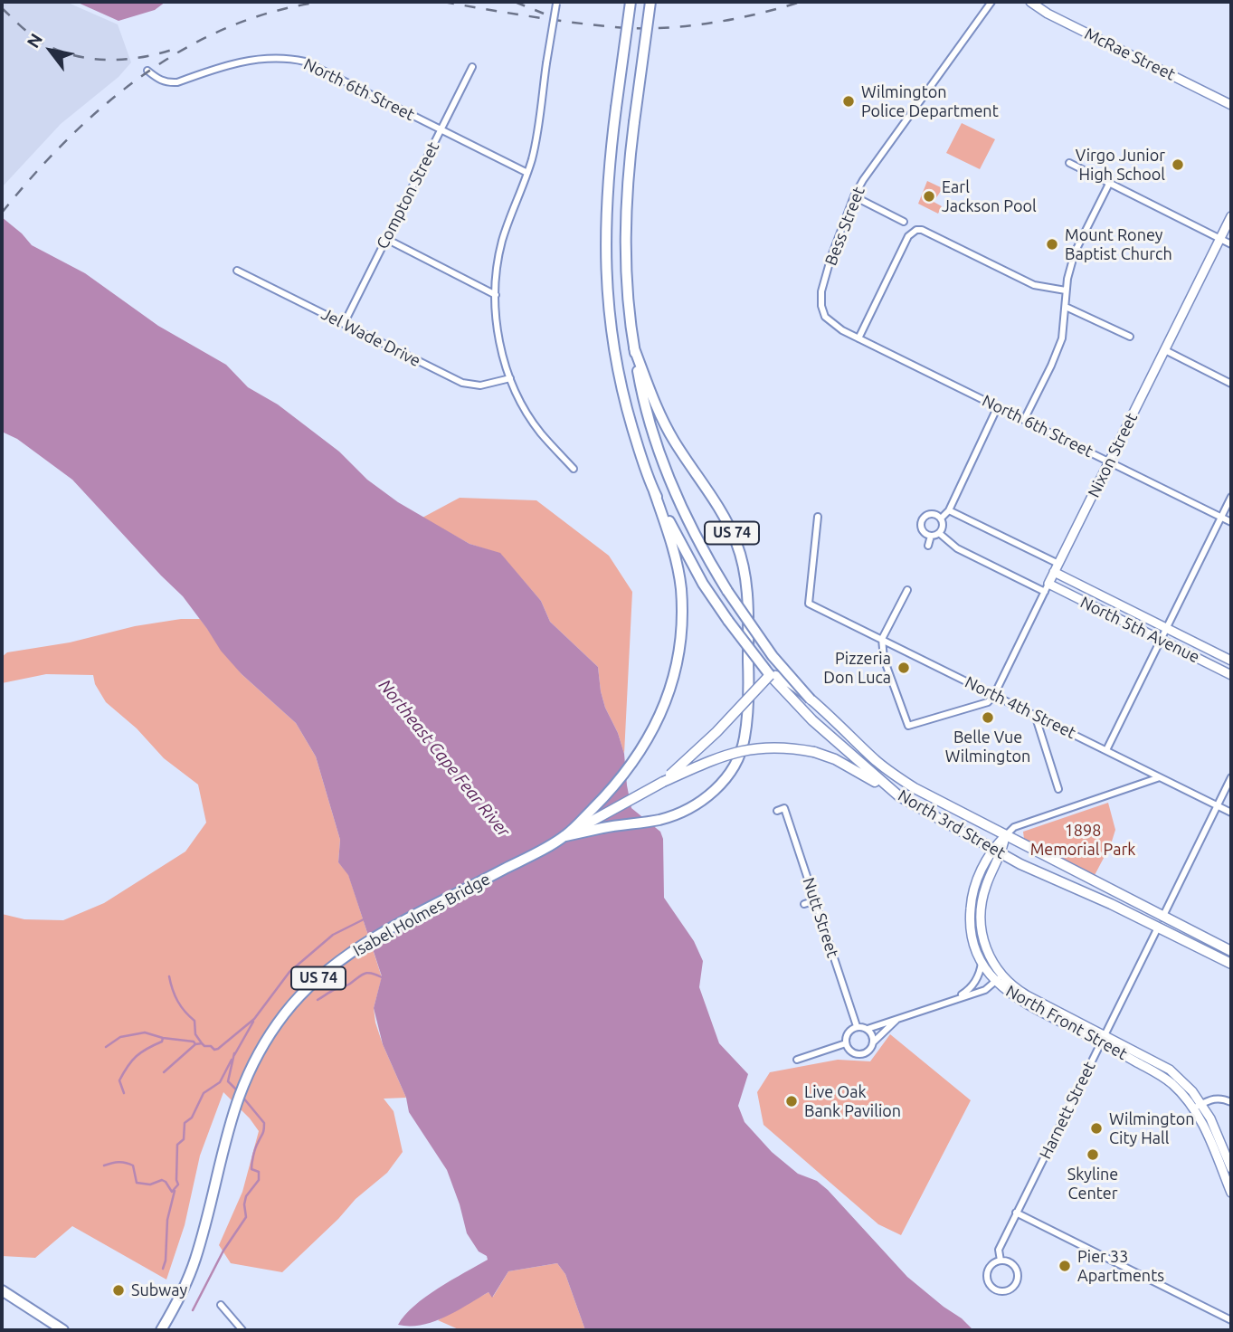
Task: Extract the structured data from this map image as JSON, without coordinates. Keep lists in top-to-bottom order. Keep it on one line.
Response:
{"streets":{"highway":["US 74","Isabel Holmes Bridge"],"main road":["North 3rd Street"],"street":["McRae Street","North 6th Street","Compton Street","Bess Street","Jel Wade Drive","Nixon Street","North 5th Avenue","North 4th Street","Nutt Street","North Front Street","Harnett Street"]},"crossings":[["North 6th Street","Compton Street"],["North 6th Street","Bess Street"],["North 6th Street","Nixon Street"],["Compton Street","Jel Wade Drive"],["Nixon Street","North 5th Avenue"],["Nixon Street","North 4th Street"],["US 74","Isabel Holmes Bridge"],["North 3rd Street","Isabel Holmes Bridge"],["North 3rd Street","North Front Street"],["North 3rd Street","Harnett Street"],["North Front Street","Harnett Street"]],"water":["Northeast Cape Fear River"],"parks":["1898 Memorial Park"],"places":["Wilmington Police Department","Virgo Junior High School","Earl Jackson Pool","Mount Roney Baptist Church","Pizzeria Don Luca","Belle Vue Wilmington","Live Oak Bank Pavilion","Wilmington City Hall","Skyline Center","Pier 33 Apartments","Subway"],"north":"top left"}
